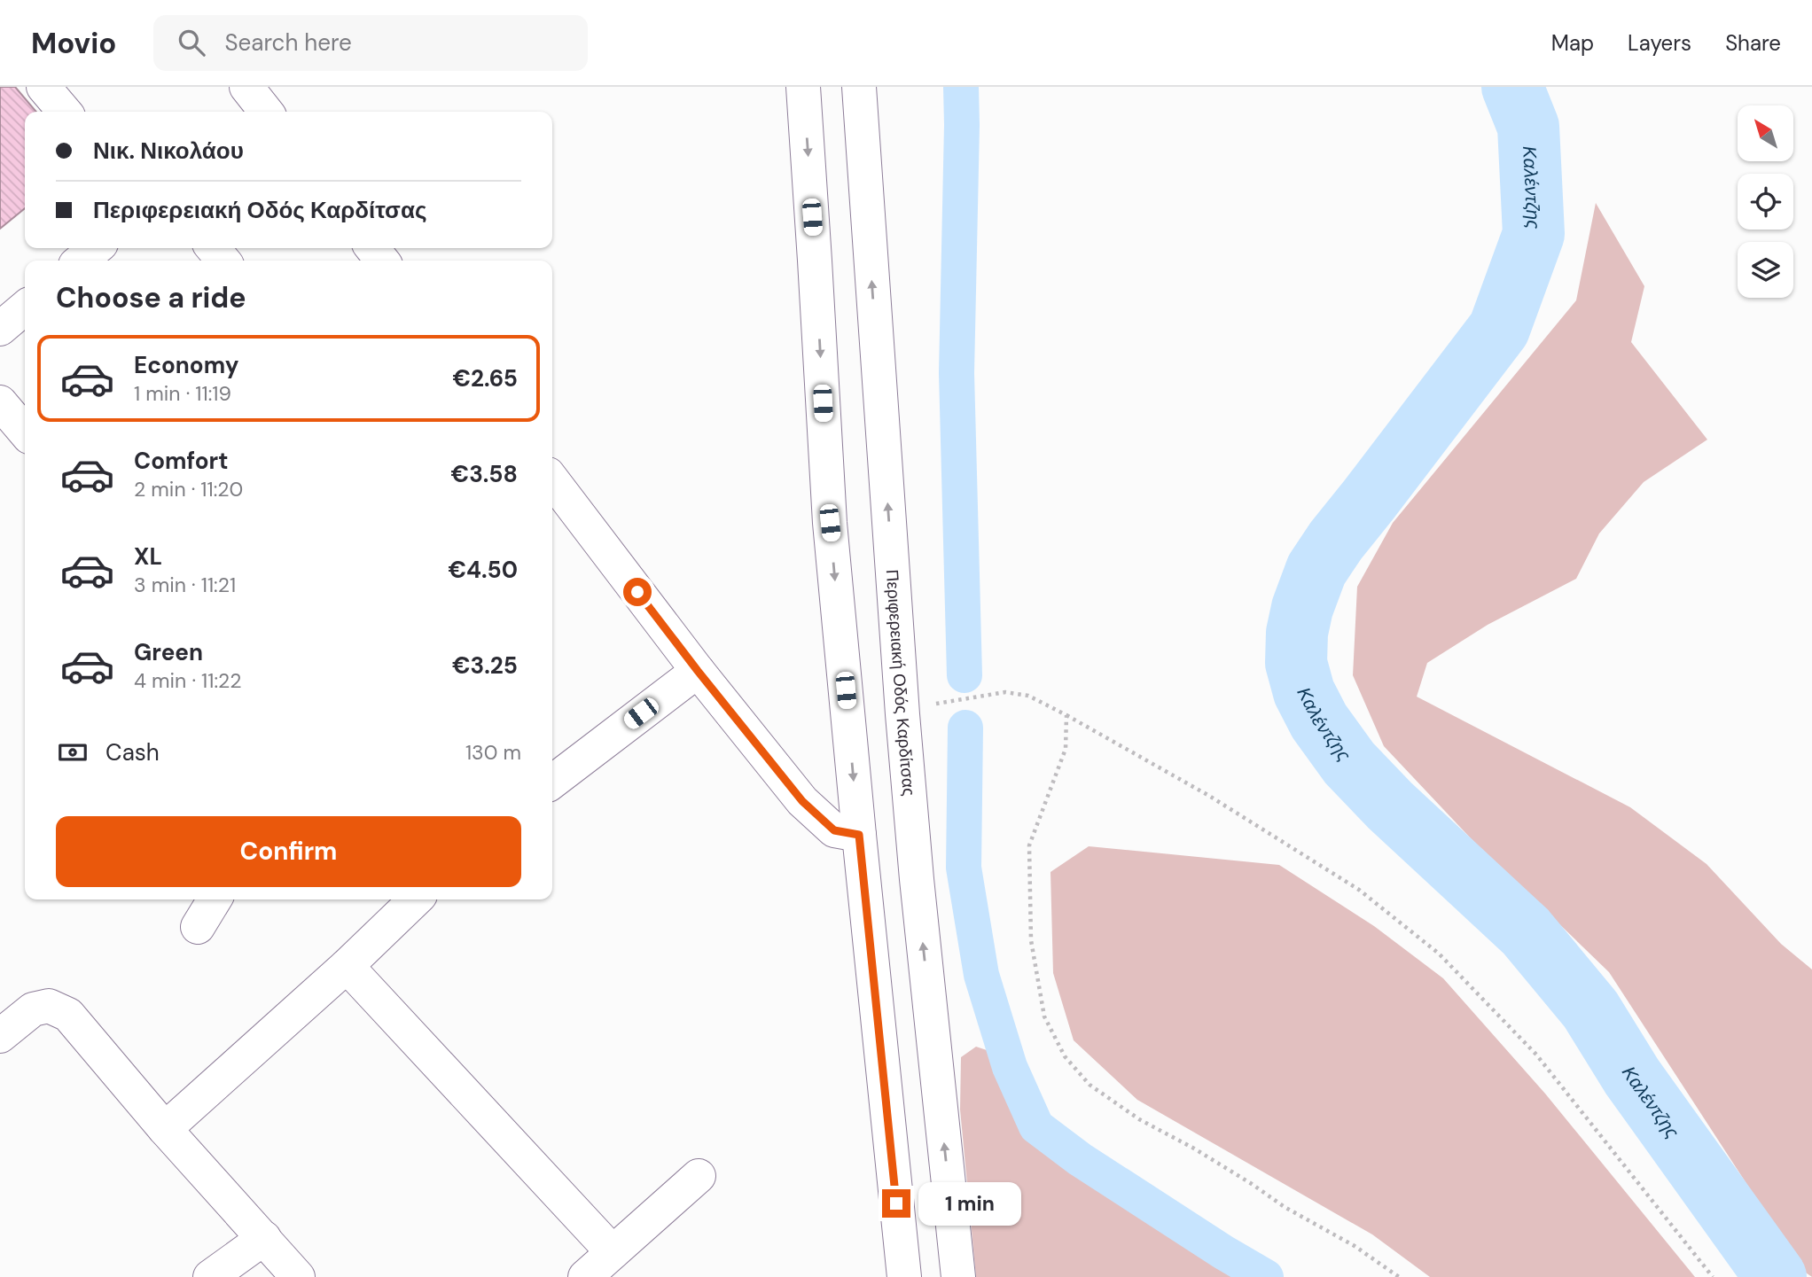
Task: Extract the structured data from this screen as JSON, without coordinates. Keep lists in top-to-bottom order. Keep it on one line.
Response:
{"streets":{"main road":["Περιφερειακή Οδός Καρδίτσας"]},"water":["Καλέντζης"],"north":"top left","page":{"header":"Movio","search":"Search here","nav":["Map","Layers","Share"],"banner":["Νικ. Νικολάου","Περιφερειακή Οδός Καρδίτσας"],"heading":"Choose a ride","list":[{"name":"Economy","note":"1 min · 11:19","value":"€2.65"},{"name":"Comfort","note":"2 min · 11:20","value":"€3.58"},{"name":"XL","note":"3 min · 11:21","value":"€4.50"},{"name":"Green","note":"4 min · 11:22","value":"€3.25"}],"pay":["Cash","130 m"],"buttons":"Confirm","bubble":"1 min"}}
